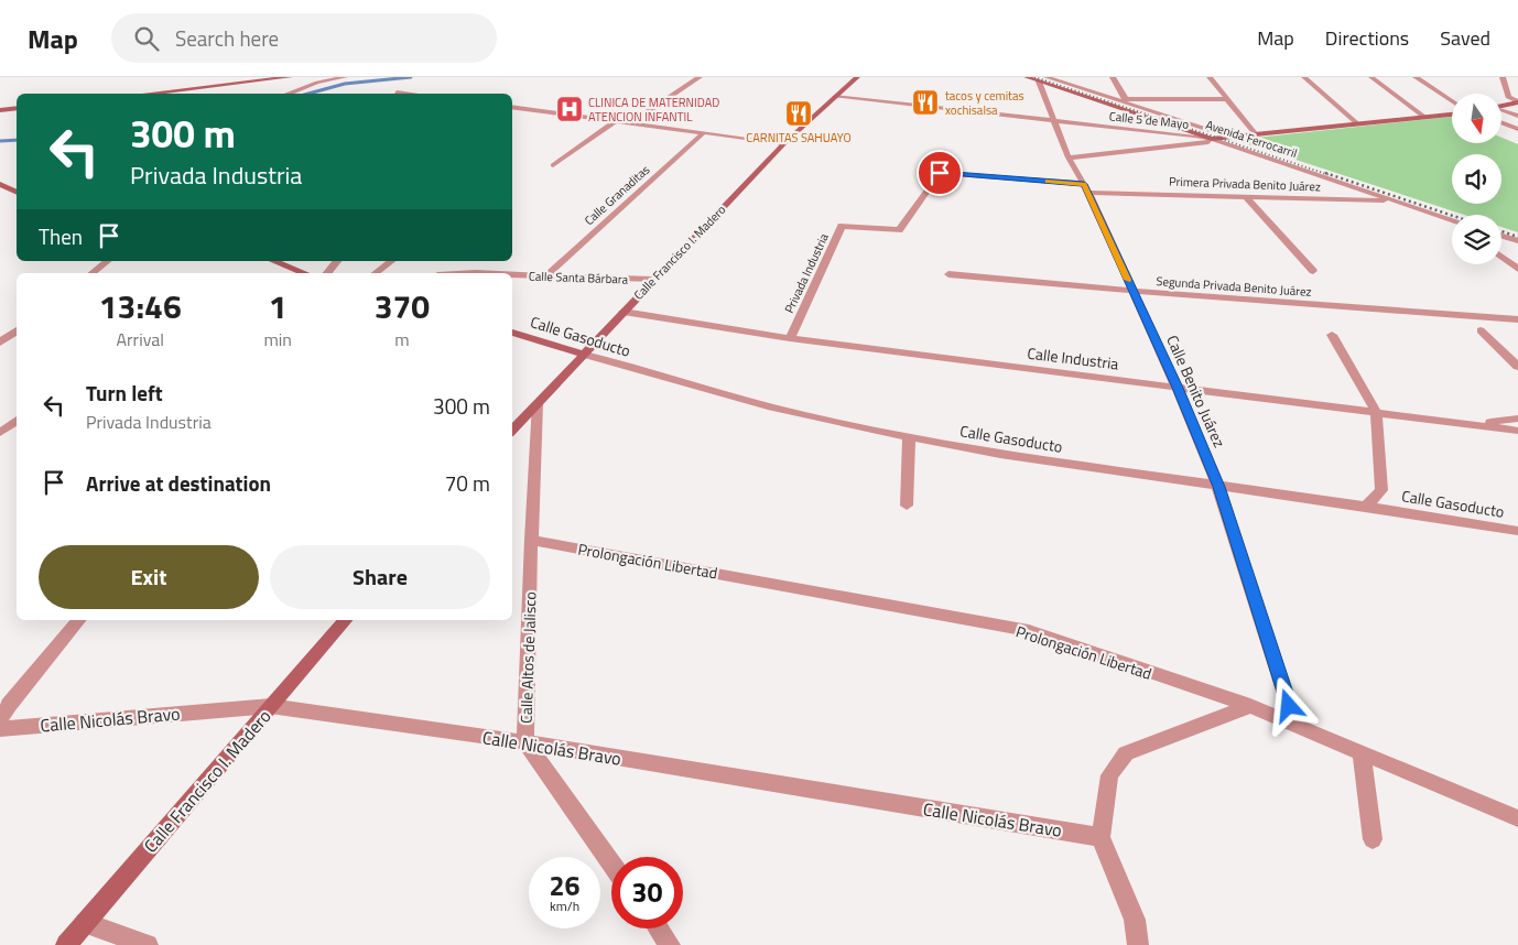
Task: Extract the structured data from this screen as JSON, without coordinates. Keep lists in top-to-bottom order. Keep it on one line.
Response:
{"streets":{"street":["Calle 5 de Mayo","Avenida Ferrocarril","Primera Privada Benito Juárez","Calle Granaditas","Calle Francisco I. Madero","Privada Industria","Calle Santa Bárbara","Segunda Privada Benito Juárez","Calle Gasoducto","Calle Industria","Calle Benito Juárez","Prolongación Libertad","Calle Altos de Jalisco","Calle Nicolás Bravo"]},"crossings":[["Calle 5 de Mayo","Avenida Ferrocarril"],["Calle 5 de Mayo","Calle Francisco I. Madero"],["Calle 5 de Mayo","Calle Benito Juárez"],["Avenida Ferrocarril","Primera Privada Benito Juárez"],["Avenida Ferrocarril","Calle Benito Juárez"],["Primera Privada Benito Juárez","Privada Industria"],["Primera Privada Benito Juárez","Calle Benito Juárez"],["Calle Granaditas","Calle Santa Bárbara"],["Calle Francisco I. Madero","Calle Santa Bárbara"],["Calle Francisco I. Madero","Calle Gasoducto"],["Calle Francisco I. Madero","Calle Industria"],["Calle Francisco I. Madero","Calle Altos de Jalisco"],["Calle Francisco I. Madero","Calle Nicolás Bravo"],["Privada Industria","Calle Industria"],["Privada Industria","Calle Benito Juárez"],["Segunda Privada Benito Juárez","Calle Benito Juárez"],["Calle Gasoducto","Calle Benito Juárez"],["Calle Industria","Calle Benito Juárez"],["Calle Benito Juárez","Prolongación Libertad"],["Prolongación Libertad","Calle Altos de Jalisco"],["Calle Altos de Jalisco","Calle Nicolás Bravo"]],"places":{"restaurant":["tacos y cemitas xochisalsa","CARNITAS SAHUAYO"],"hospital":["CLINICA DE MATERNIDAD ATENCION INFANTIL"]},"north":"bottom","page":{"header":"Map","search":"Search here","nav":["Map","Directions","Saved"],"turn":["300 m","Privada Industria"],"then":"Then","eta":["13:46","Arrival","1","min","370","m"],"list":[{"name":"Turn left","note":"Privada Industria","value":"300 m"},{"name":"Arrive at destination","value":"70 m"}],"buttons":["Exit","Share"],"speed":"26 km/h","limit":"30"}}
